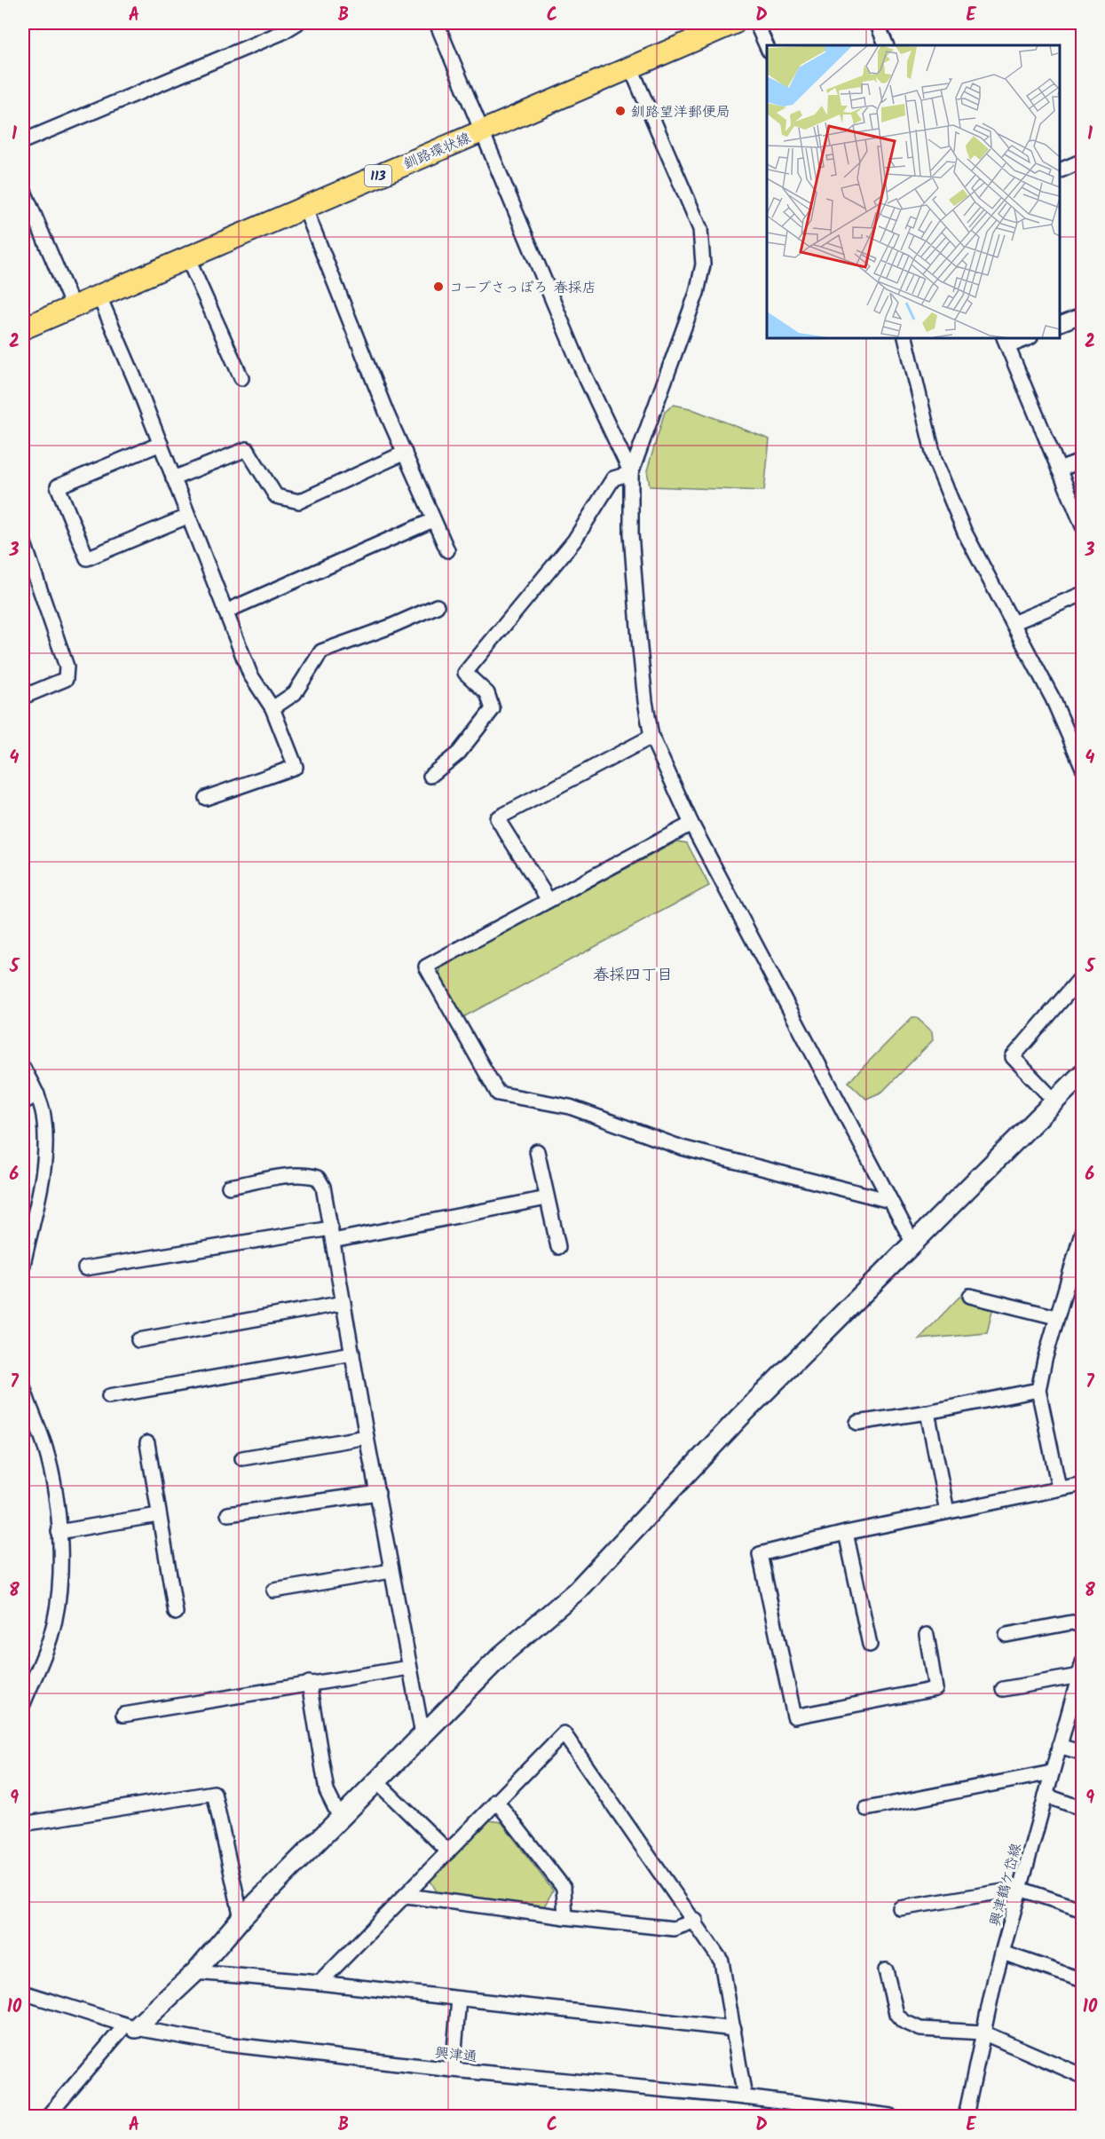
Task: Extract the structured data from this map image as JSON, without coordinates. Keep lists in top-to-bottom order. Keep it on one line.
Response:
{"streets":{"main road":["釧路環状線","113"],"street":["興津鶴ケ岱線","興津通"]},"districts":["春採四丁目"],"places":["釧路望洋郵便局","コープさっぽろ 春採店"],"grid":{"columns":["A","B","C","D","E"],"rows":["1","2","3","4","5","6","7","8","9","10"]}}
